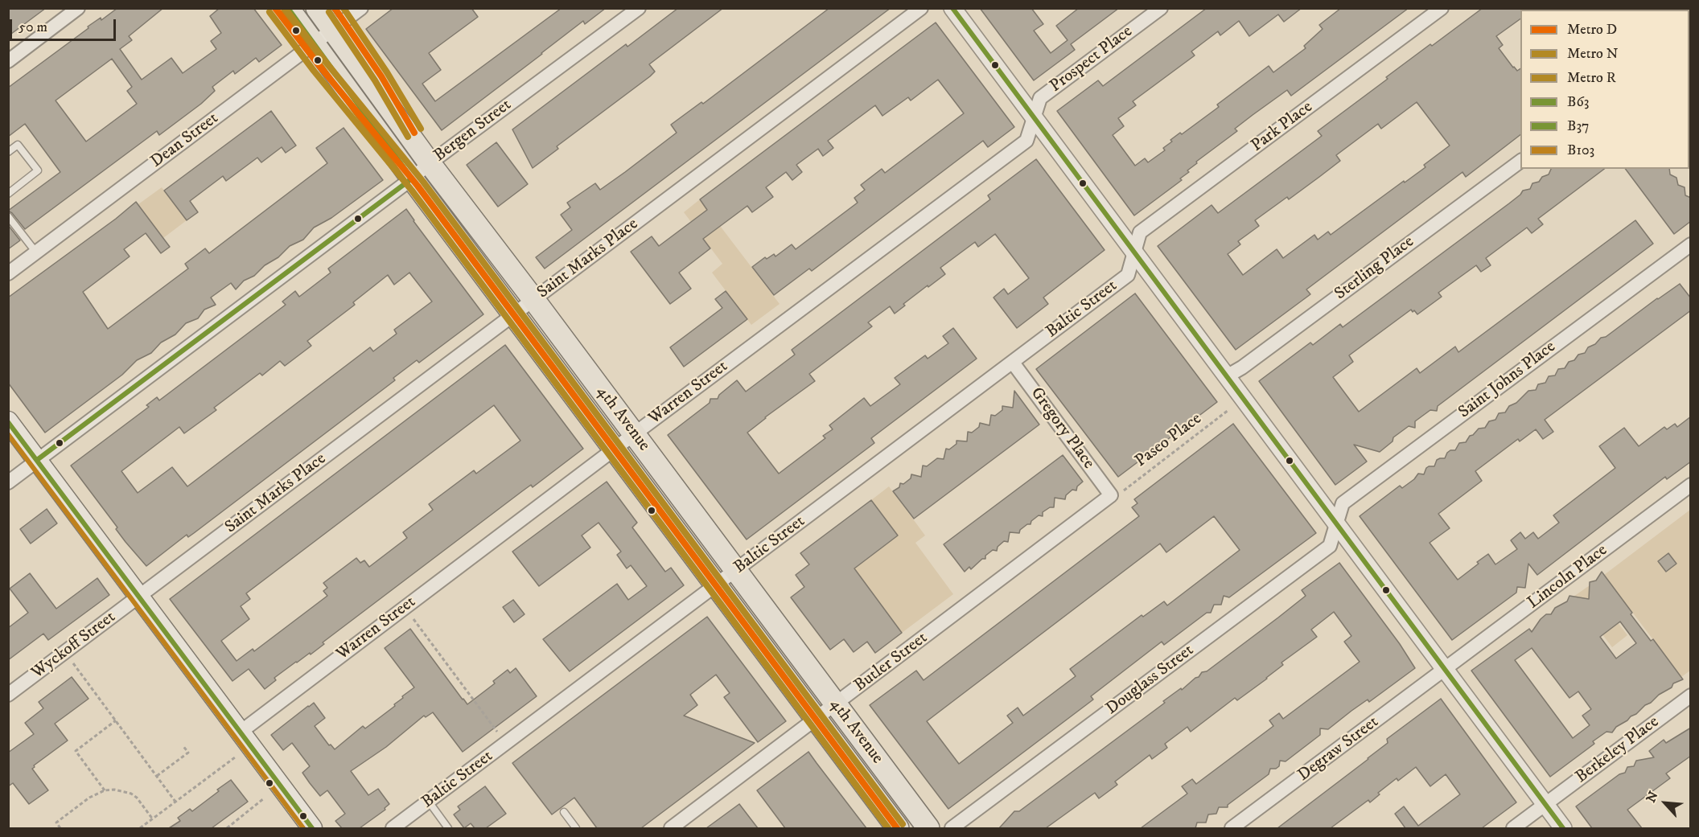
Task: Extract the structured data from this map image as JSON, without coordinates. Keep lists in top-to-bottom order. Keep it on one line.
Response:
{"streets":{"main road":["4th Avenue"],"street":["Prospect Place","Park Place","Bergen Street","Dean Street","Saint Marks Place","Sterling Place","Baltic Street","Saint Johns Place","Warren Street","Gregory Place","Lincoln Place","Wyckoff Street","Butler Street","Douglass Street","Degraw Street","Berkeley Place"],"path":["Paseo Place"]},"crossings":[["Prospect Place","Warren Street"],["Park Place","Baltic Street"],["Bergen Street","4th Avenue"],["Dean Street","4th Avenue"],["Saint Marks Place","4th Avenue"],["Saint Marks Place","Wyckoff Street"],["Baltic Street","4th Avenue"],["Baltic Street","Gregory Place"],["Saint Johns Place","Douglass Street"],["Warren Street","4th Avenue"],["4th Avenue","Butler Street"],["Gregory Place","Paseo Place"],["Gregory Place","Butler Street"],["Paseo Place","Butler Street"],["Lincoln Place","Degraw Street"]],"lines":["metro line D","metro line R","transit line B63","transit line B37","metro line N","transit line B103"],"legend":["Metro D","Metro N","Metro R","B63","B37","B103"],"scale_bar":"50 m","north":"top left"}
